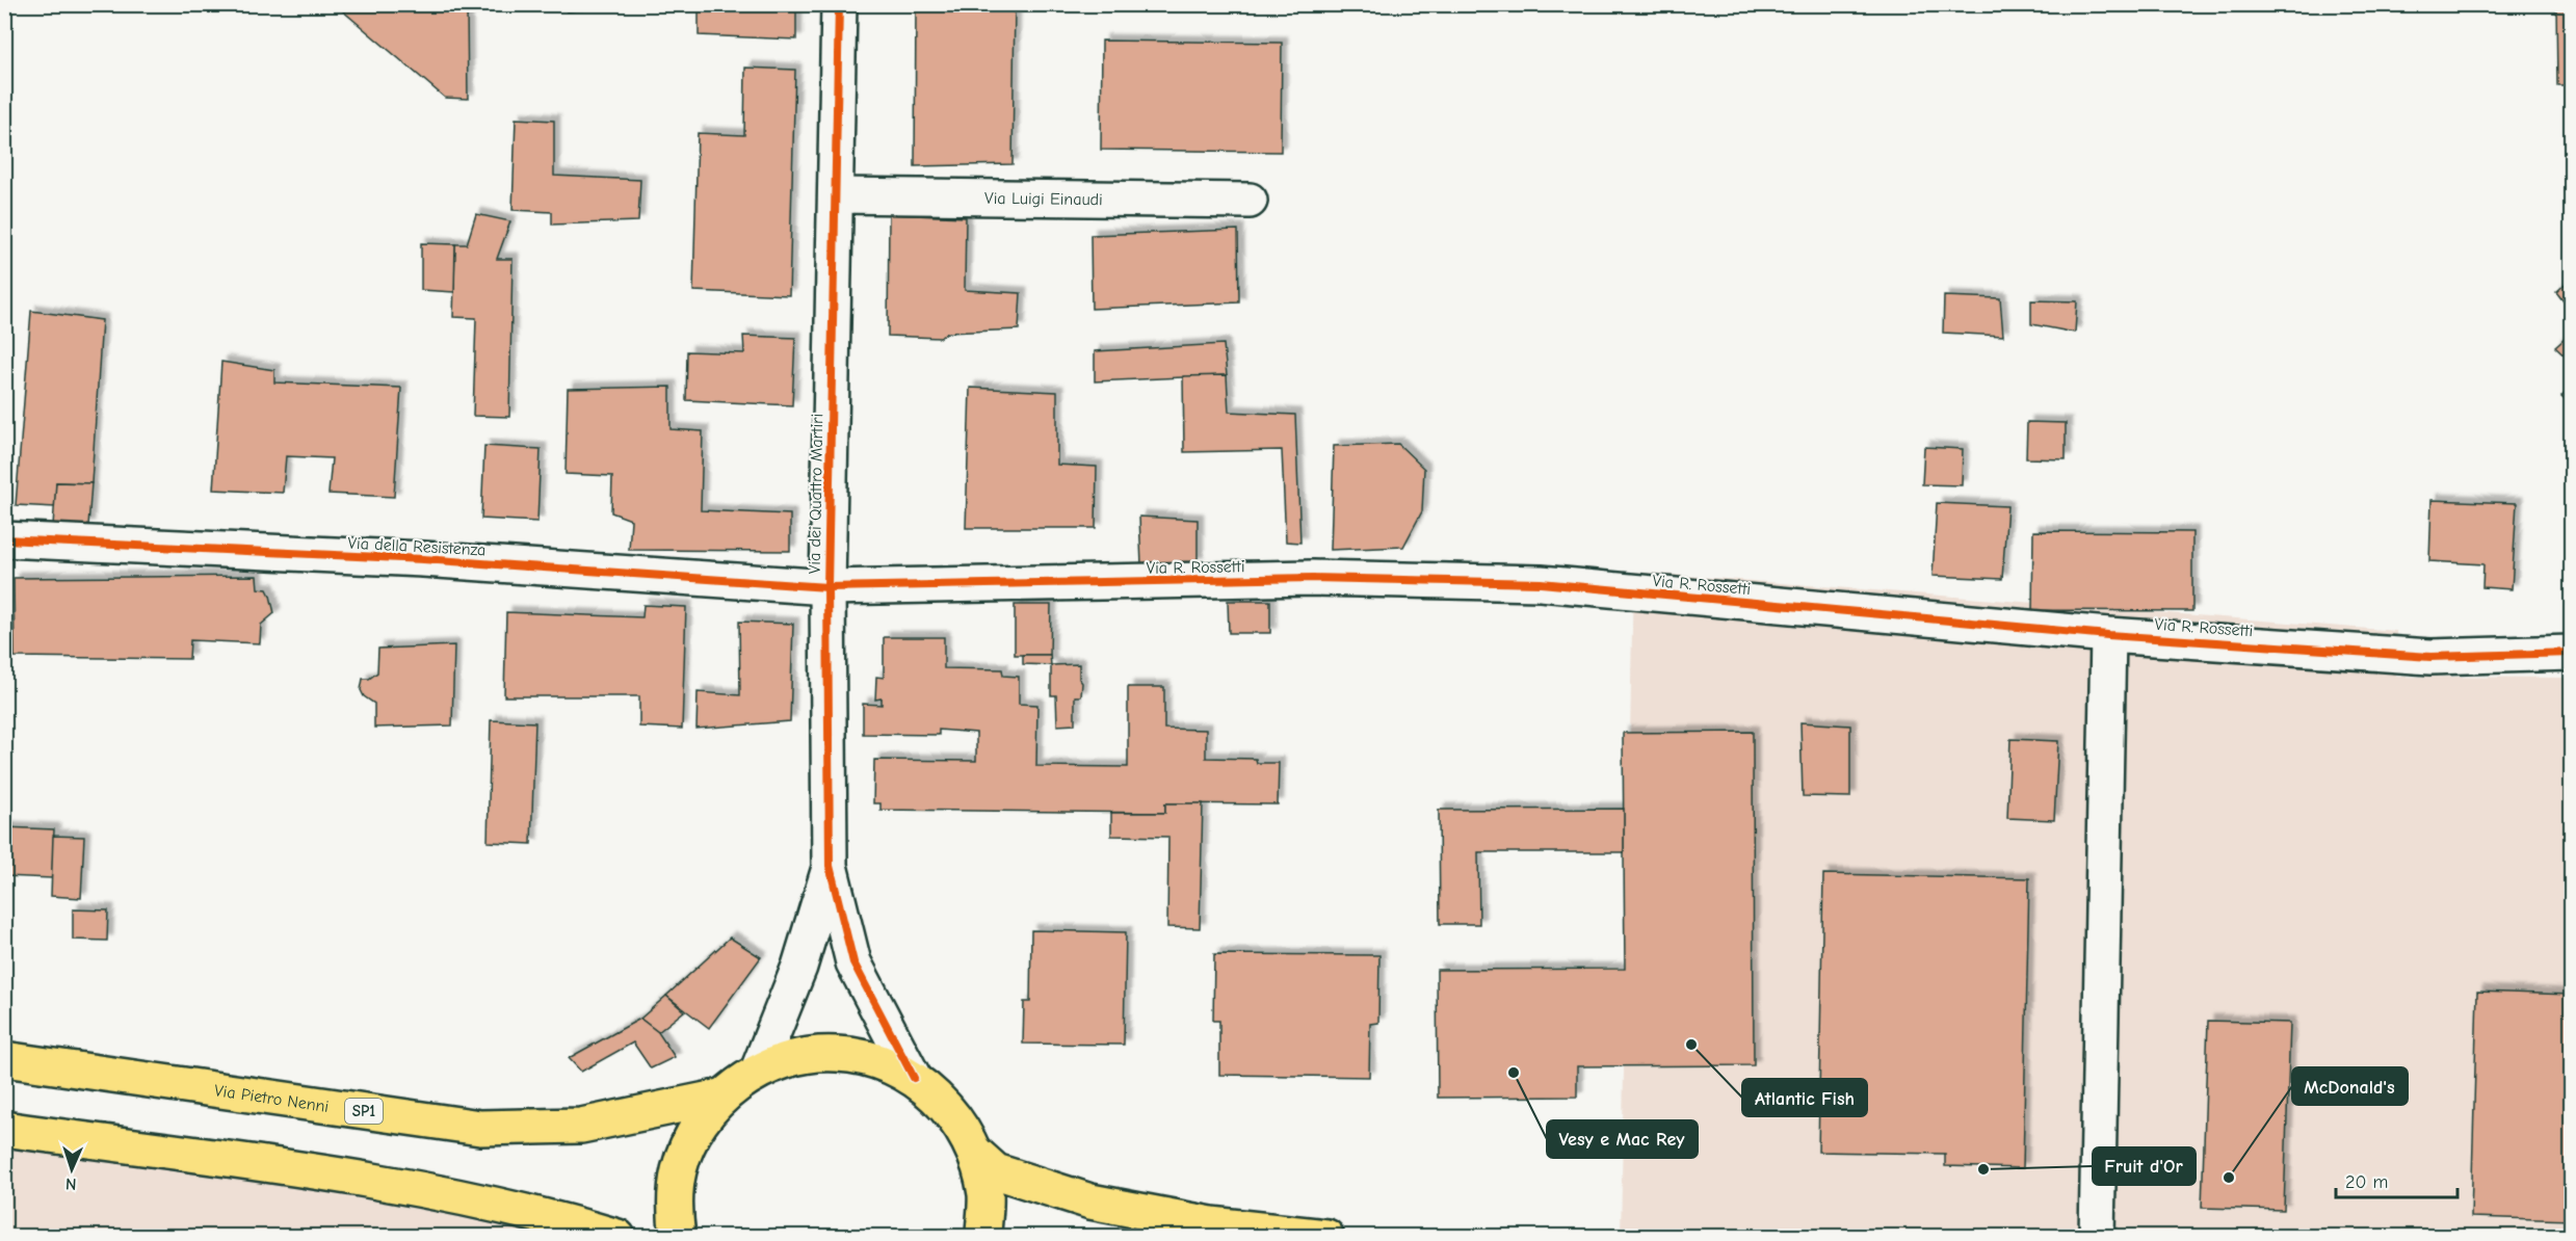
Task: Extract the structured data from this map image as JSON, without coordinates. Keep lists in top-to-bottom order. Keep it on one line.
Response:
{"streets":{"main road":["Via Pietro Nenni","SP1"],"street":["Via Luigi Einaudi","Via dei Quattro Martiri","Via della Resistenza","Via R. Rossetti"]},"crossings":[["Via Luigi Einaudi","Via dei Quattro Martiri"],["Via dei Quattro Martiri","Via della Resistenza"],["Via dei Quattro Martiri","Via R. Rossetti"],["Via della Resistenza","Via R. Rossetti"]],"places":["Atlantic Fish","Vesy e Mac Rey","Fruit d'Or","McDonald's"],"scale_bar":"20 m","north":"bottom"}
